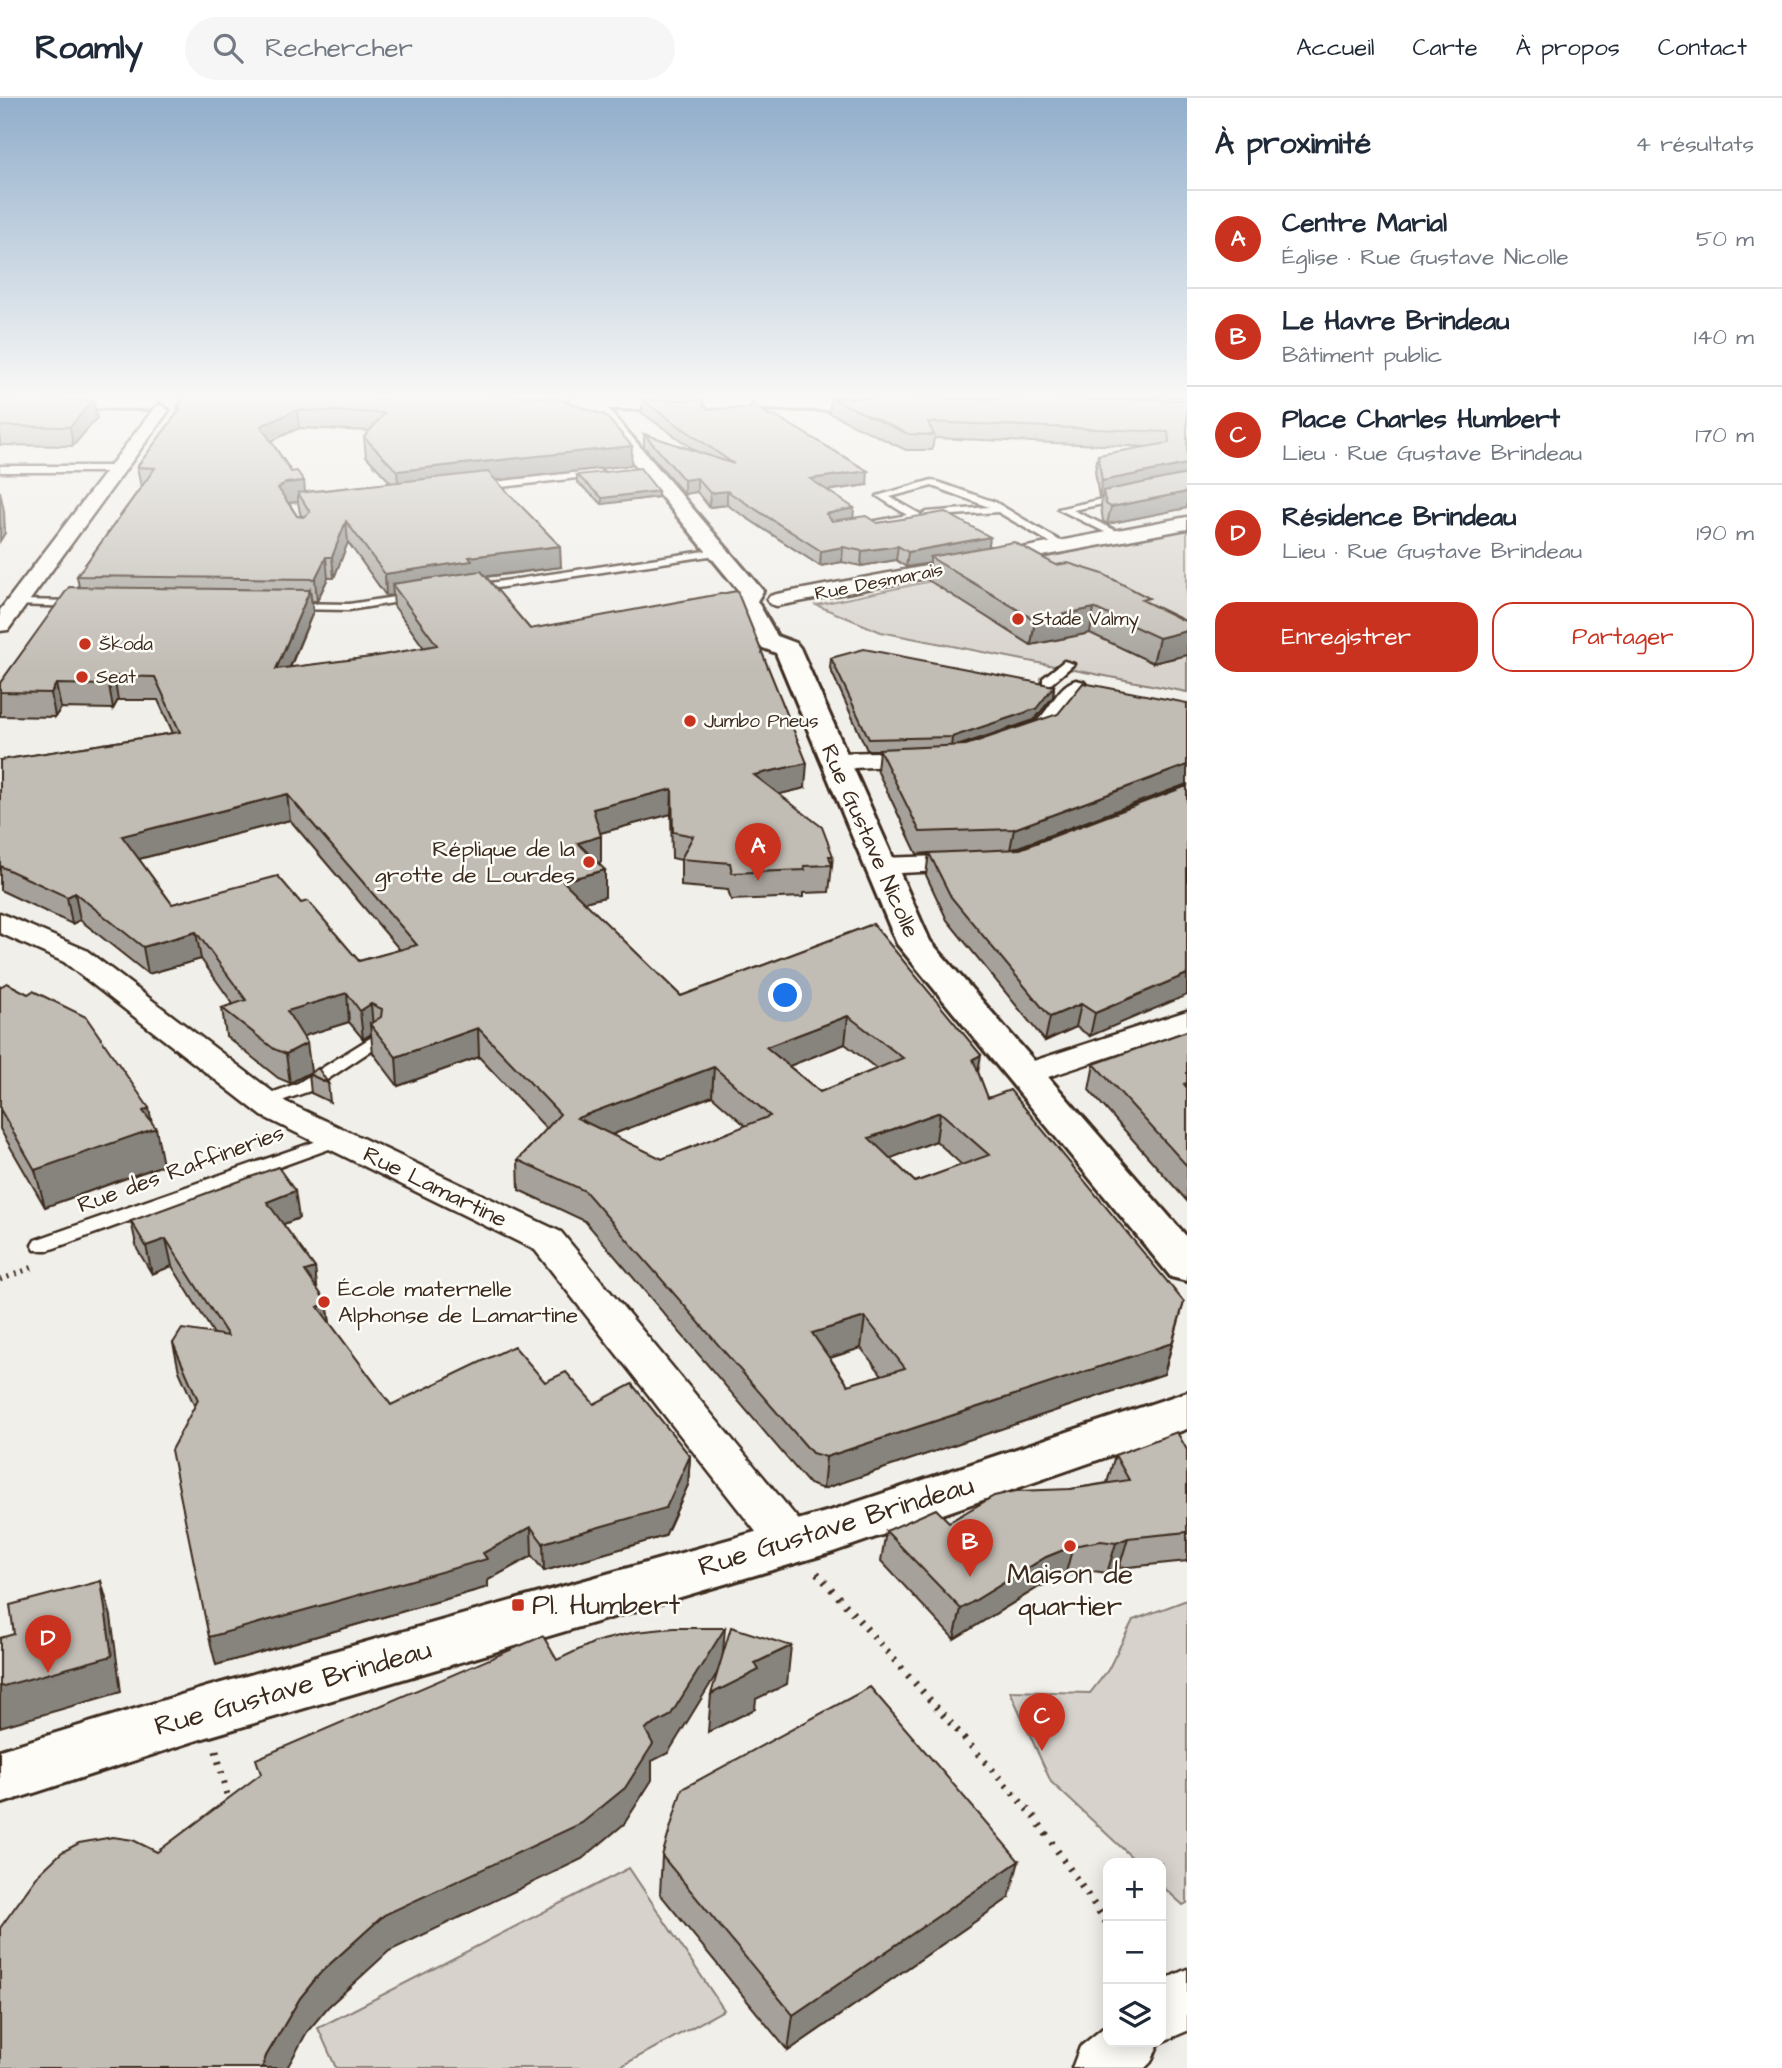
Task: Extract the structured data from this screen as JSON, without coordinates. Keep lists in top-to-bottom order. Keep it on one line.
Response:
{"streets":{"street":["Rue Desmarais","Rue Gustave Nicolle","Rue Lamartine","Rue Gustave Brindeau"],"lane":["Rue des Raffineries"]},"crossings":[["Rue Desmarais","Rue Gustave Nicolle"],["Rue des Raffineries","Rue Lamartine"],["Rue Lamartine","Rue Gustave Brindeau"]],"places":{"other":["Stade Valmy","Škoda","Seat","Jumbo Pneus","Réplique de la grotte de Lourdes","École maternelle Alphonse de Lamartine","Maison de quartier"],"transit":["Pl. Humbert"]},"page":{"header":"Roamly","search":"Rechercher","nav":["Accueil","Carte","À propos","Contact"],"heading":["À proximité","4 résultats"],"list":[{"mark":"A","name":"Centre Marial","note":"Église · Rue Gustave Nicolle","value":"50 m"},{"mark":"B","name":"Le Havre Brindeau","note":"Bâtiment public","value":"140 m"},{"mark":"C","name":"Place Charles Humbert","note":"Lieu · Rue Gustave Brindeau","value":"170 m"},{"mark":"D","name":"Résidence Brindeau","note":"Lieu · Rue Gustave Brindeau","value":"190 m"}],"buttons":["Enregistrer","Partager"],"pins":["A","B","D","C"],"map_buttons":["+","−"]}}
